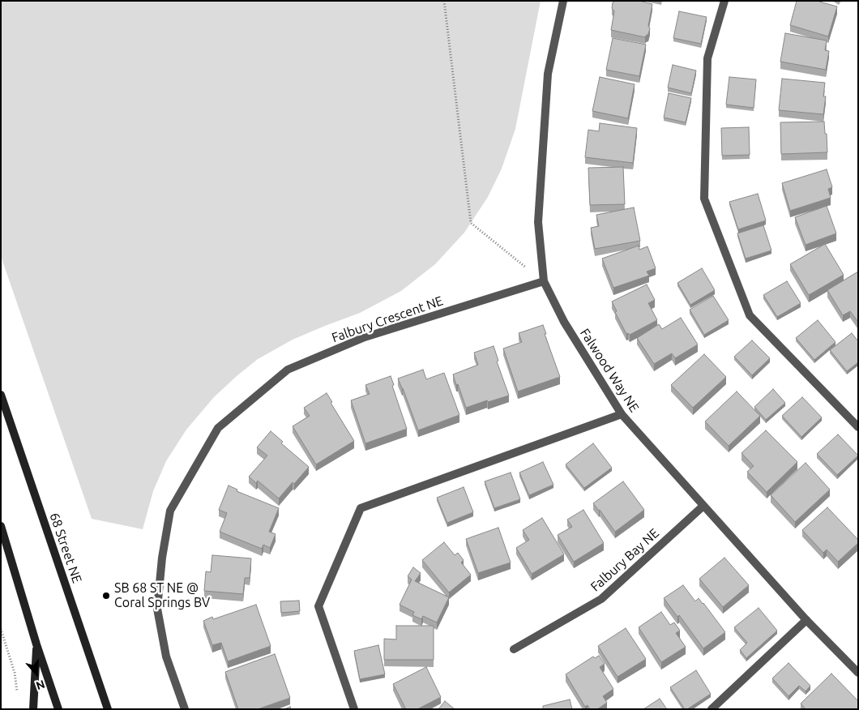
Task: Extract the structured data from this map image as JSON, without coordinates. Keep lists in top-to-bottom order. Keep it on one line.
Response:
{"streets":{"main road":["68 Street NE"],"street":["Falbury Crescent NE","Falwood Way NE","Falbury Bay NE"]},"crossings":[["Falbury Crescent NE","Falwood Way NE"],["Falwood Way NE","Falbury Bay NE"]],"places":["SB 68 ST NE @ Coral Springs BV"],"north":"bottom"}
